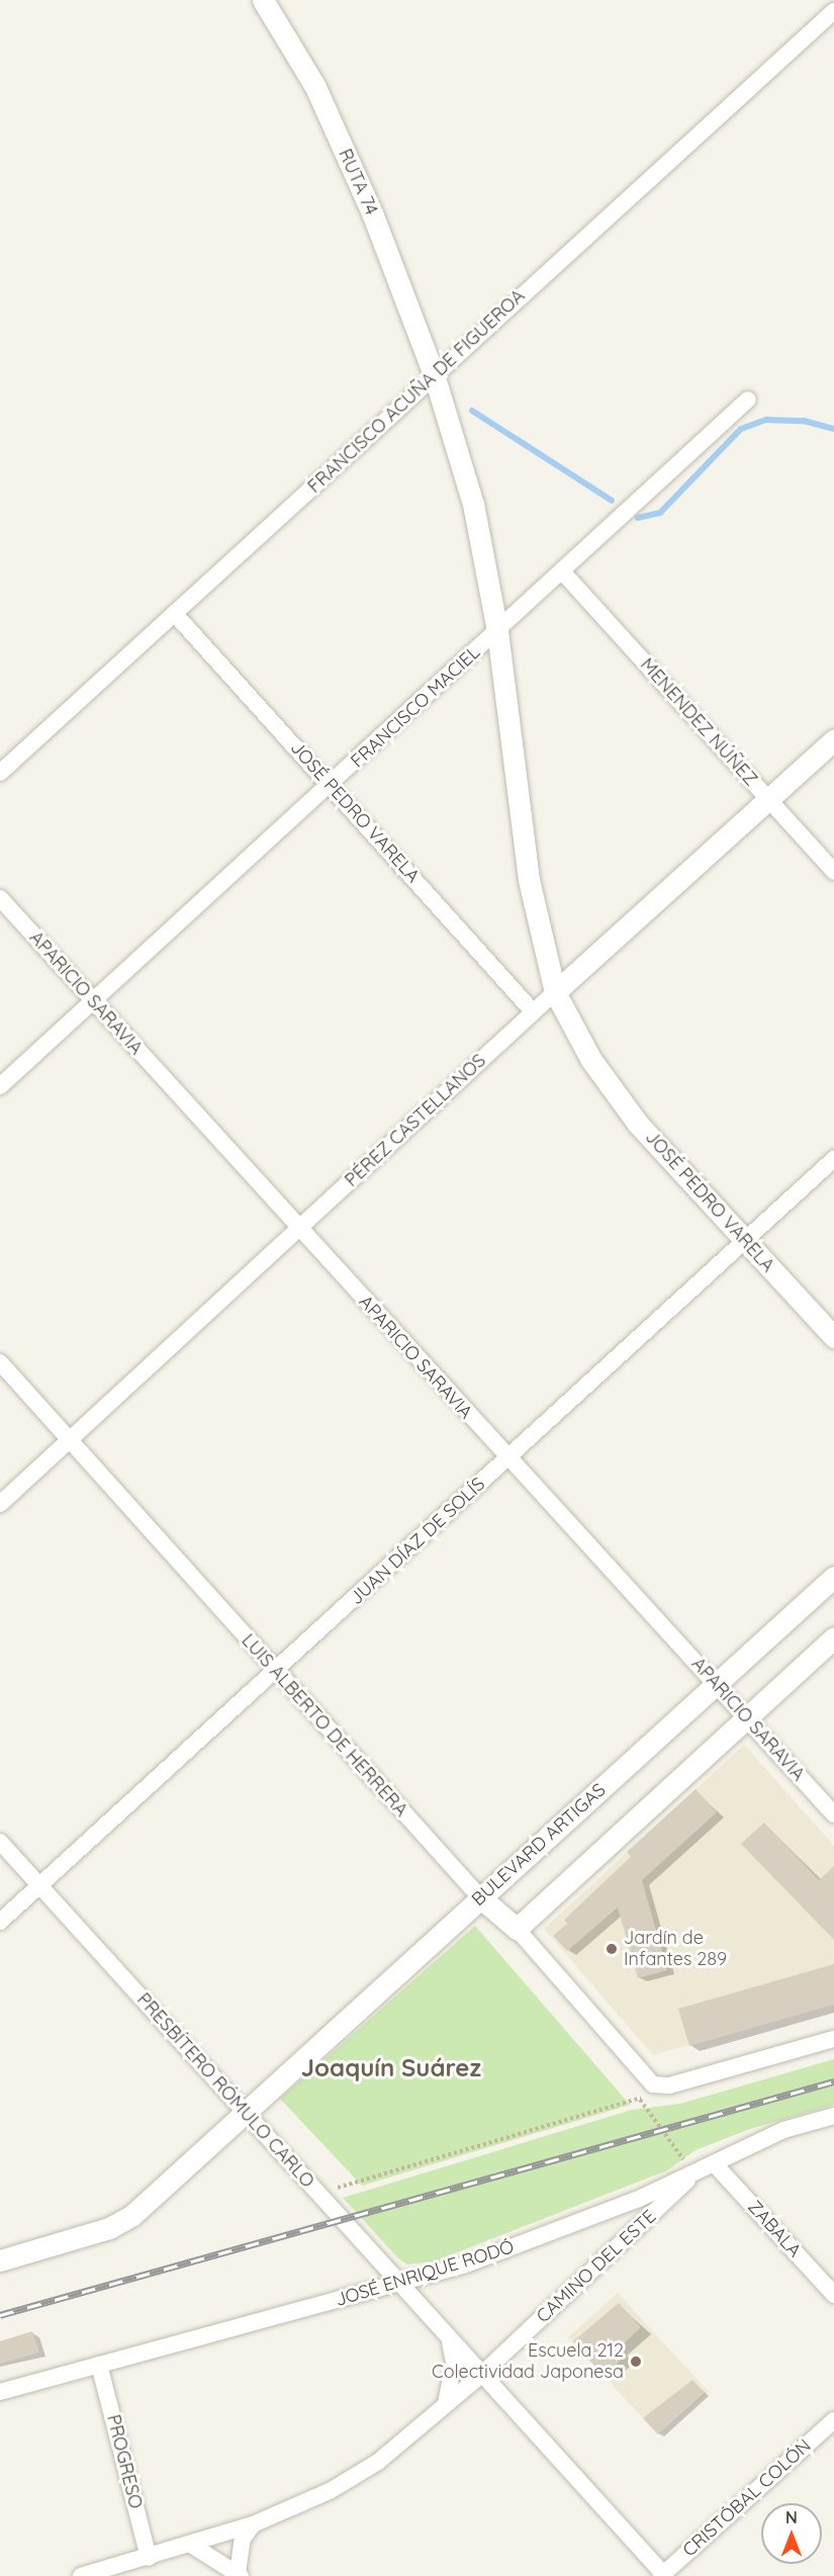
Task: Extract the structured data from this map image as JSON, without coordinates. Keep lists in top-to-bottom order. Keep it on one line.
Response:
{"streets":{"street":["RUTA 74","FRANCISCO ACUÑA DE FIGUEROA","FRANCISCO MACIEL","MENENDEZ NÚÑEZ","JOSÉ PEDRO VARELA","APARICIO SARAVIA","PÉREZ CASTELLANOS","JUAN DÍAZ DE SOLÍS","LUIS ALBERTO DE HERRERA","BULEVARD ARTIGAS","PRESBÍTERO RÓMULO CARLO","ZABALA","CAMINO DEL ESTE","JOSÉ ENRIQUE RODÓ","PROGRESO","CRISTÓBAL COLÓN"]},"crossings":[["RUTA 74","FRANCISCO ACUÑA DE FIGUEROA"],["RUTA 74","FRANCISCO MACIEL"],["RUTA 74","JOSÉ PEDRO VARELA"],["FRANCISCO ACUÑA DE FIGUEROA","JOSÉ PEDRO VARELA"],["FRANCISCO MACIEL","MENENDEZ NÚÑEZ"],["FRANCISCO MACIEL","JOSÉ PEDRO VARELA"],["FRANCISCO MACIEL","APARICIO SARAVIA"],["MENENDEZ NÚÑEZ","PÉREZ CASTELLANOS"],["JOSÉ PEDRO VARELA","PÉREZ CASTELLANOS"],["JOSÉ PEDRO VARELA","JUAN DÍAZ DE SOLÍS"],["APARICIO SARAVIA","PÉREZ CASTELLANOS"],["APARICIO SARAVIA","JUAN DÍAZ DE SOLÍS"],["APARICIO SARAVIA","BULEVARD ARTIGAS"],["PÉREZ CASTELLANOS","LUIS ALBERTO DE HERRERA"],["JUAN DÍAZ DE SOLÍS","LUIS ALBERTO DE HERRERA"],["JUAN DÍAZ DE SOLÍS","PRESBÍTERO RÓMULO CARLO"],["LUIS ALBERTO DE HERRERA","BULEVARD ARTIGAS"],["BULEVARD ARTIGAS","PRESBÍTERO RÓMULO CARLO"],["PRESBÍTERO RÓMULO CARLO","CAMINO DEL ESTE"],["PRESBÍTERO RÓMULO CARLO","JOSÉ ENRIQUE RODÓ"],["PRESBÍTERO RÓMULO CARLO","CRISTÓBAL COLÓN"],["ZABALA","JOSÉ ENRIQUE RODÓ"],["CAMINO DEL ESTE","JOSÉ ENRIQUE RODÓ"],["CAMINO DEL ESTE","PROGRESO"],["JOSÉ ENRIQUE RODÓ","PROGRESO"]],"districts":["Joaquín Suárez"],"places":["Jardín de Infantes 289","Escuela 212 Colectividad Japonesa"],"north":"top"}
